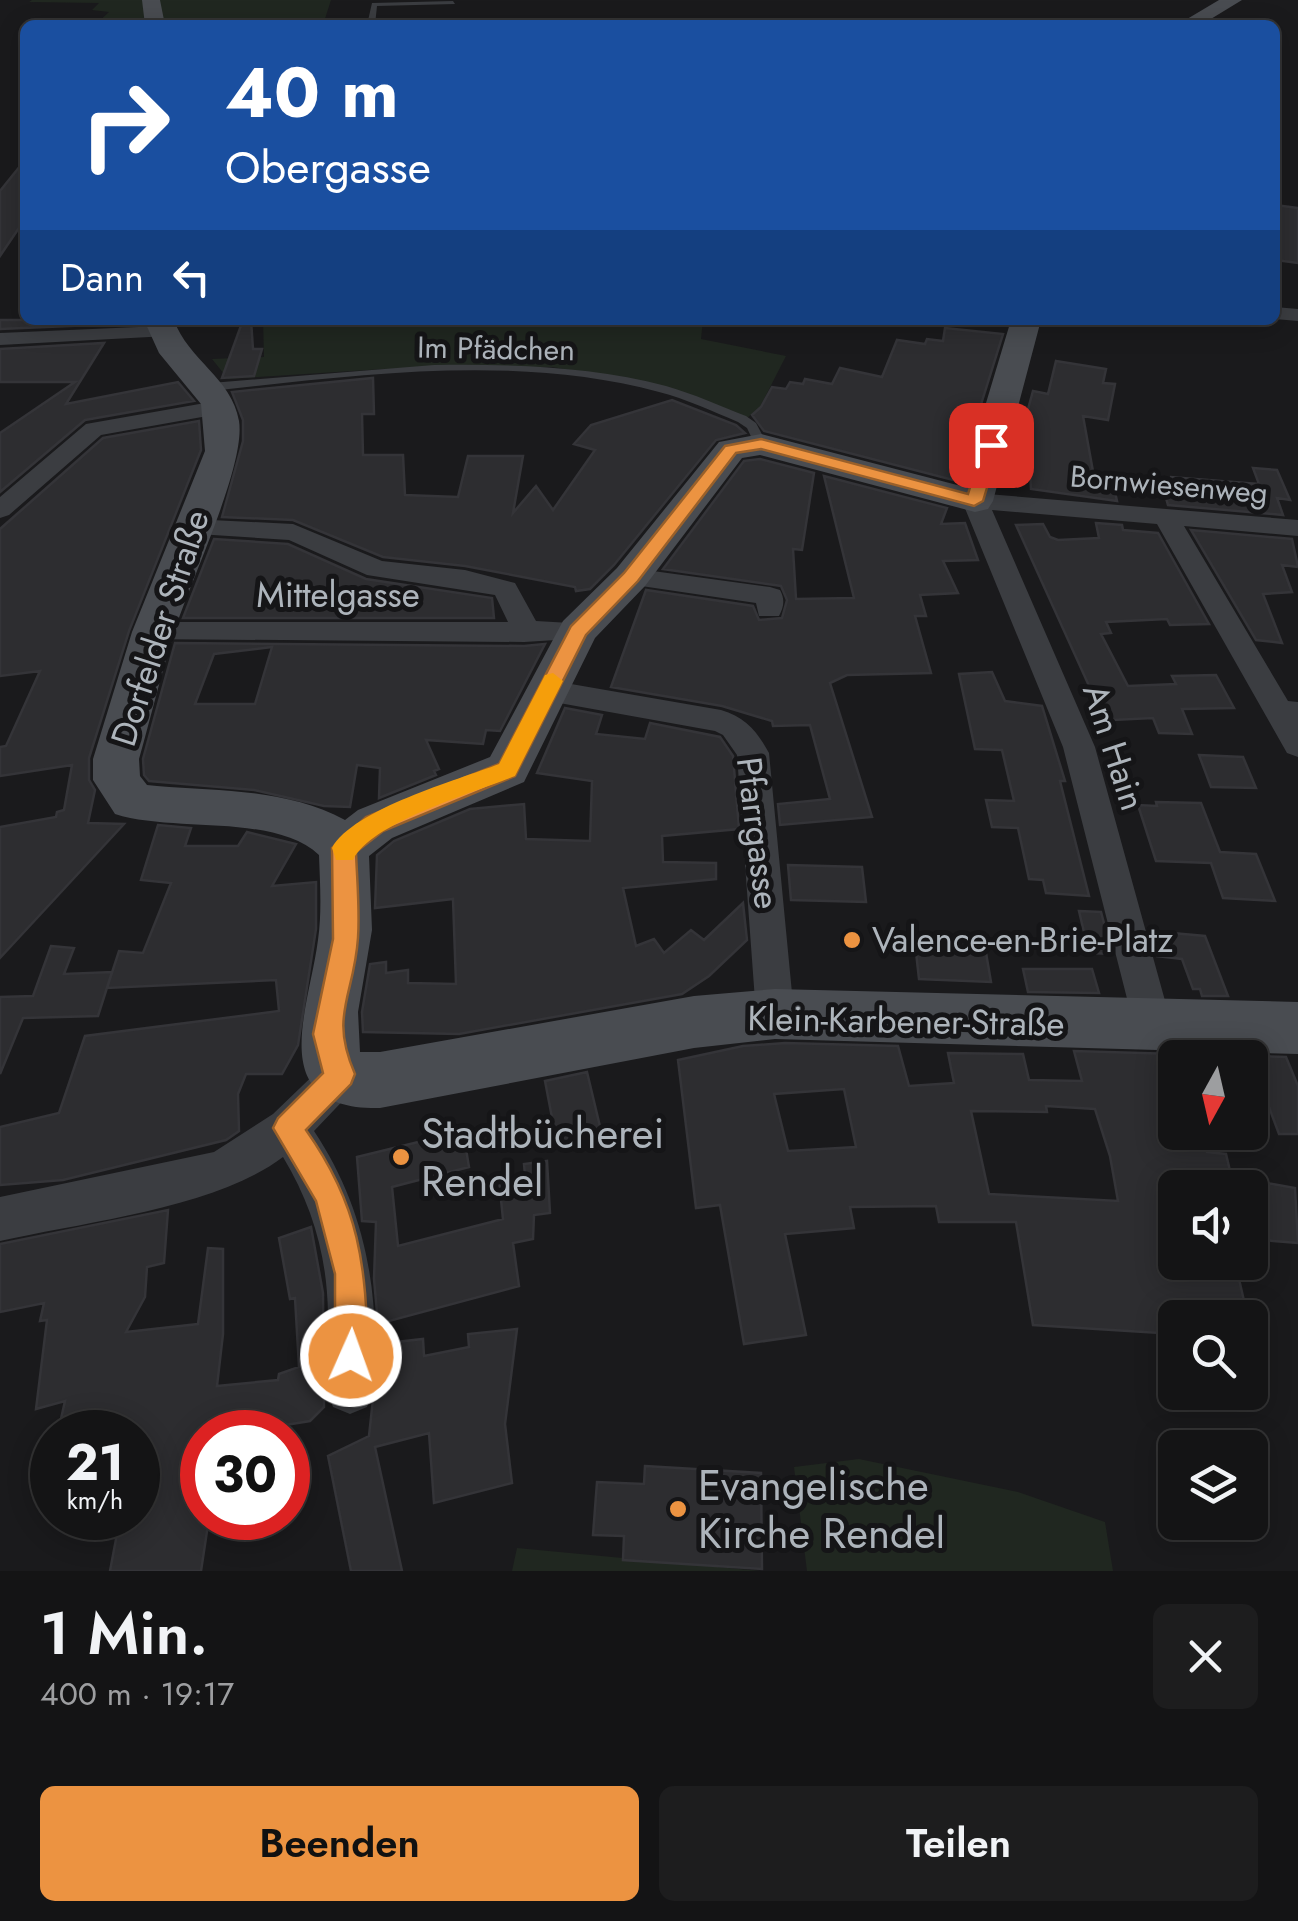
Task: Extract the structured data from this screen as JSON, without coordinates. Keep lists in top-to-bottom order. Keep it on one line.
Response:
{"streets":{"main road":["Dorfelder Straße","Klein-Karbener-Straße"],"street":["Bornwiesenweg","Mittelgasse","Am Hain","Pfarrgasse"],"lane":["Im Pfädchen"]},"crossings":[["Im Pfädchen","Dorfelder Straße"],["Bornwiesenweg","Am Hain"],["Mittelgasse","Dorfelder Straße"],["Am Hain","Klein-Karbener-Straße"],["Pfarrgasse","Klein-Karbener-Straße"]],"places":["Valence-en-Brie-Platz","Stadtbücherei Rendel","Evangelische Kirche Rendel"],"north":"bottom","page":{"turn":["40 m","Obergasse"],"then":"Dann","speed":"21 km/h","limit":"30","heading":["1 Min.","400 m · 19:17"],"buttons":["Beenden","Teilen"]}}
